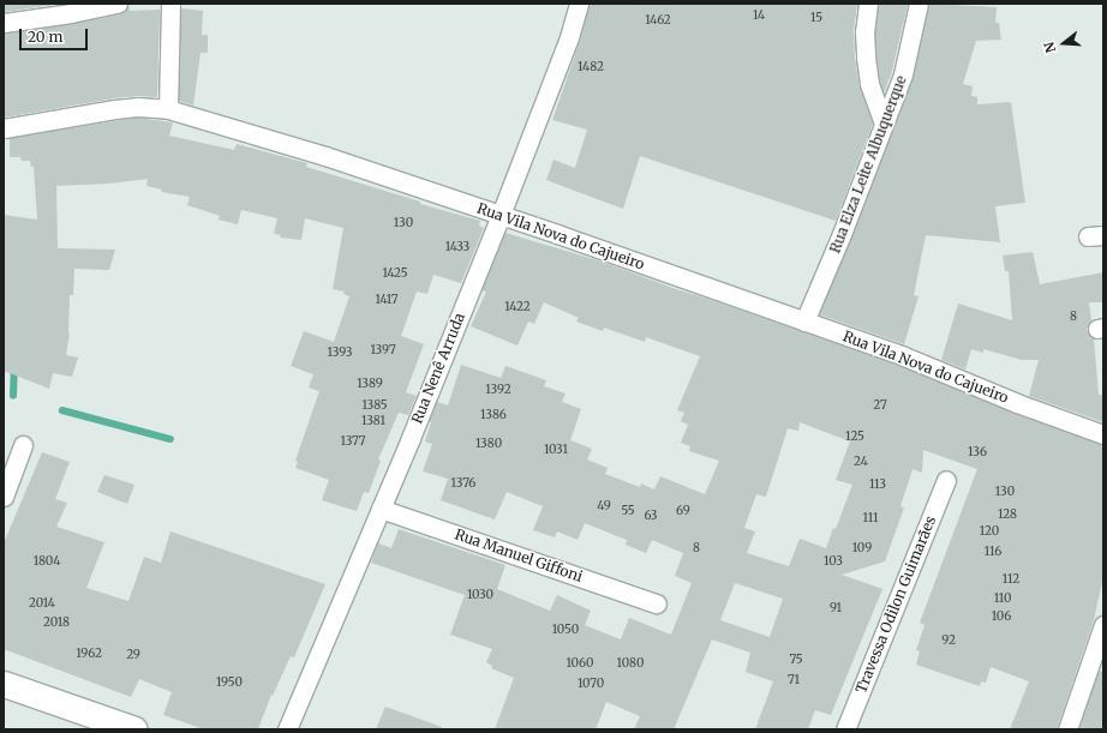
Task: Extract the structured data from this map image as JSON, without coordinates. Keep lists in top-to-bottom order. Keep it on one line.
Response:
{"streets":{"street":["Rua Elza Leite Albuquerque","Rua Vila Nova do Cajueiro","Rua Nenê Arruda","Rua Manuel Giffoni","Travessa Odilon Guimarães"]},"crossings":[["Rua Elza Leite Albuquerque","Rua Vila Nova do Cajueiro"],["Rua Vila Nova do Cajueiro","Rua Nenê Arruda"],["Rua Nenê Arruda","Rua Manuel Giffoni"]],"house_numbers":["14","15","1462","1482","130","1433","1425","1417","1422","8","1397","1393","1389","1392","1385","27","1386","1381","125","1377","1380","1031","136","24","1376","113","130","49","55","69","128","63","111","120","8","109","116","1804","103","112","1030","110","2014","91","106","2018","1050","92","1962","29","75","1060","1080","71","1950","1070"],"scale_bar":"20 m","north":"left"}
